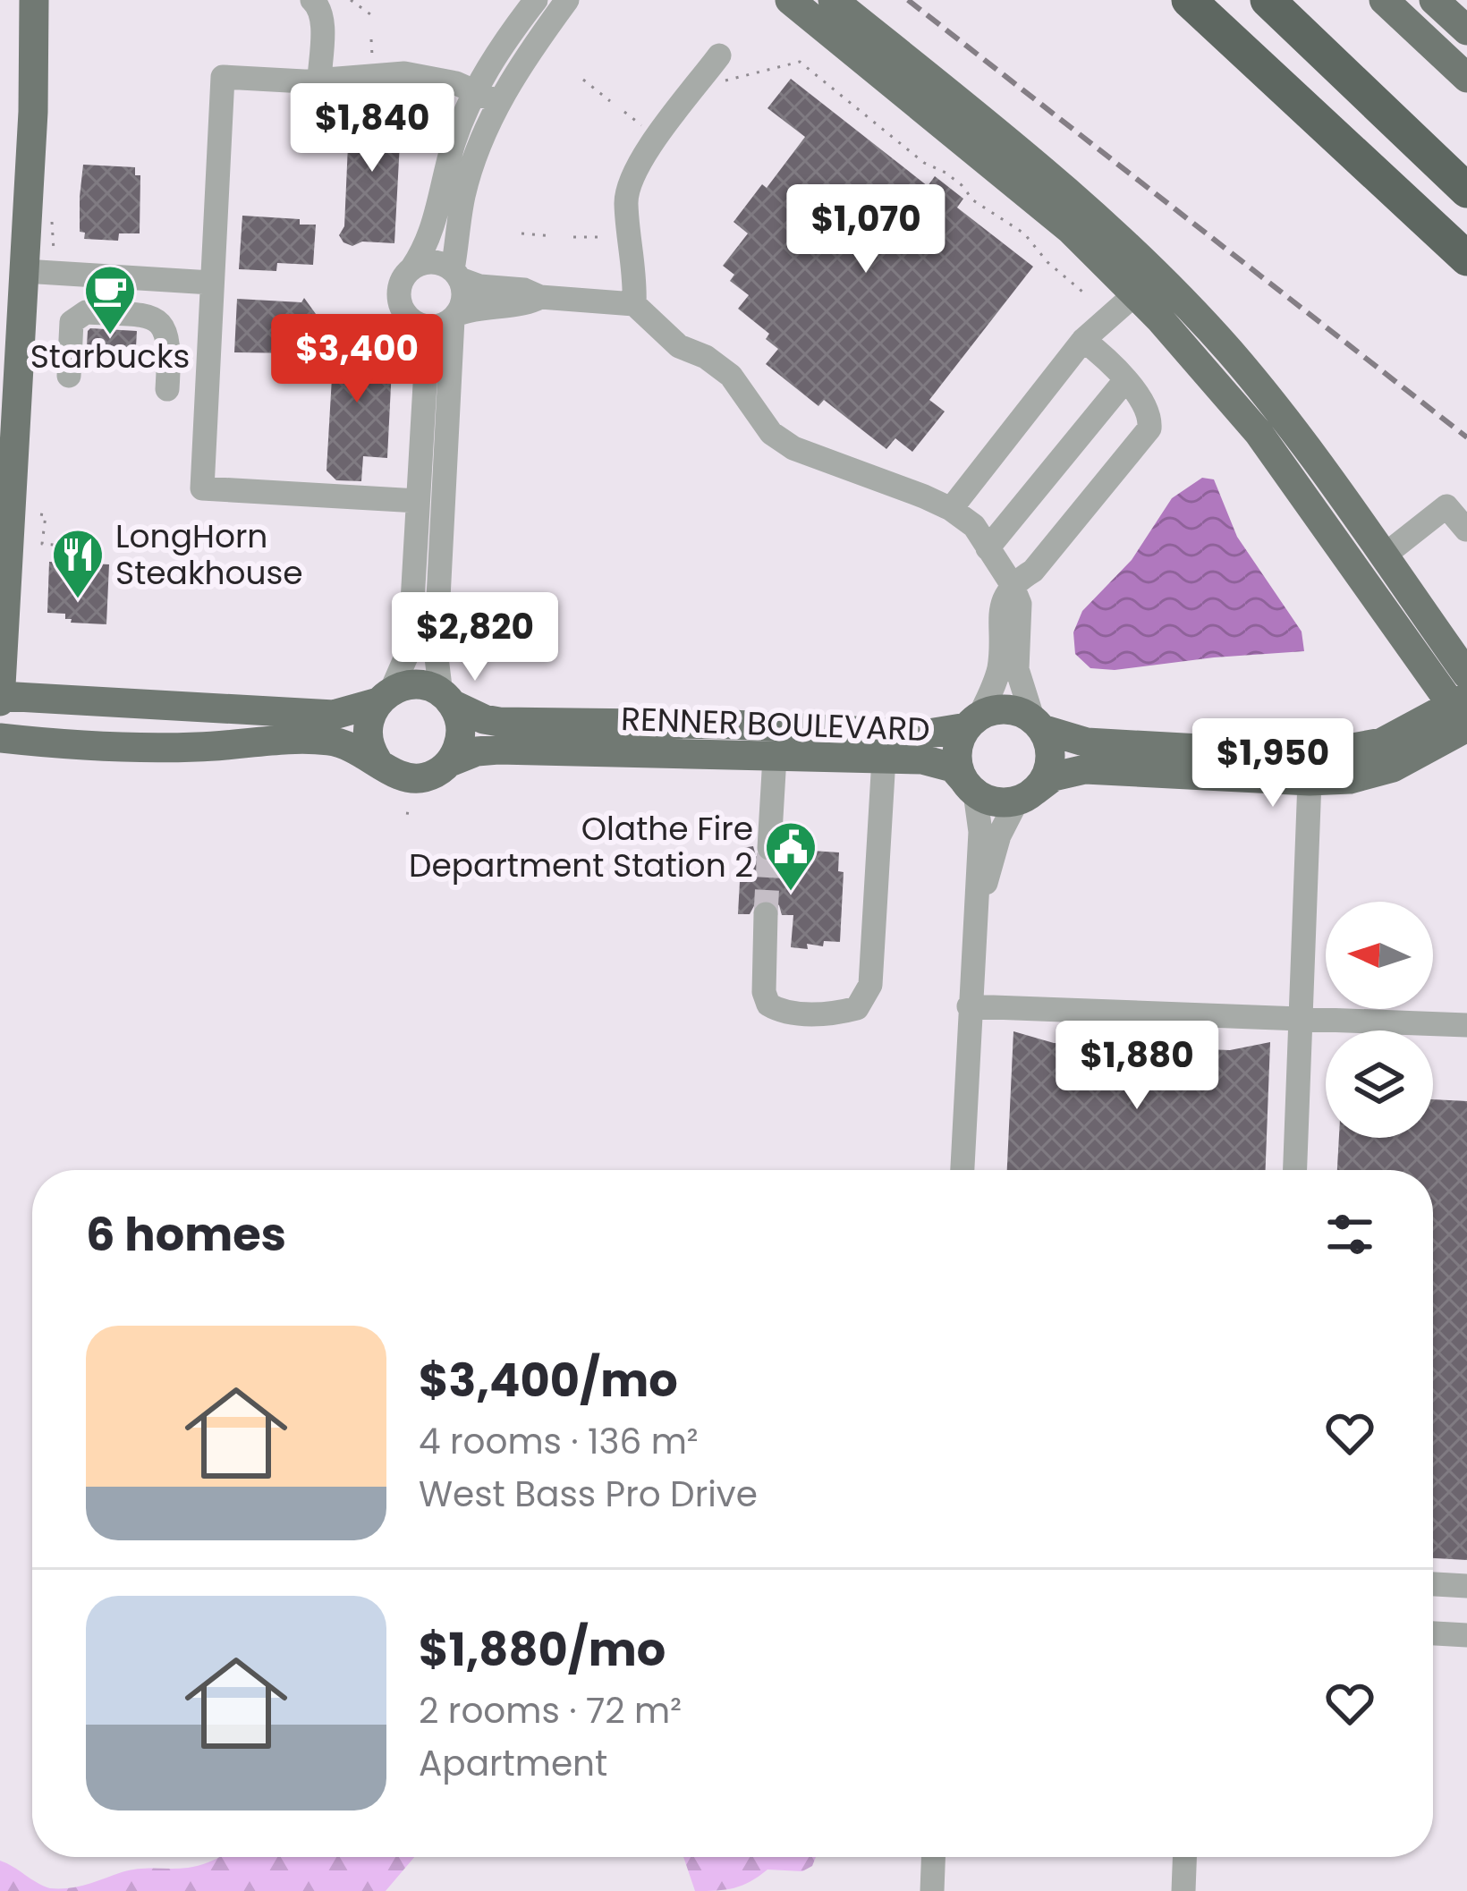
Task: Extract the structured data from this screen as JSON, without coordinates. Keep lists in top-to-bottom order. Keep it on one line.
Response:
{"streets":{"main road":["RENNER BOULEVARD"]},"places":{"cafe":["Starbucks"],"restaurant":["LongHorn Steakhouse"],"public building":["Olathe Fire Department Station 2"]},"north":"left","page":{"price":["$1,840","$1,070","$3,400","$2,820","$1,950","$1,880"],"heading":"6 homes","list":[{"name":"$3,400/mo","note":"4 rooms · 136 m² · West Bass Pro Drive"},{"name":"$1,880/mo","note":"2 rooms · 72 m² · Apartment"}]}}
